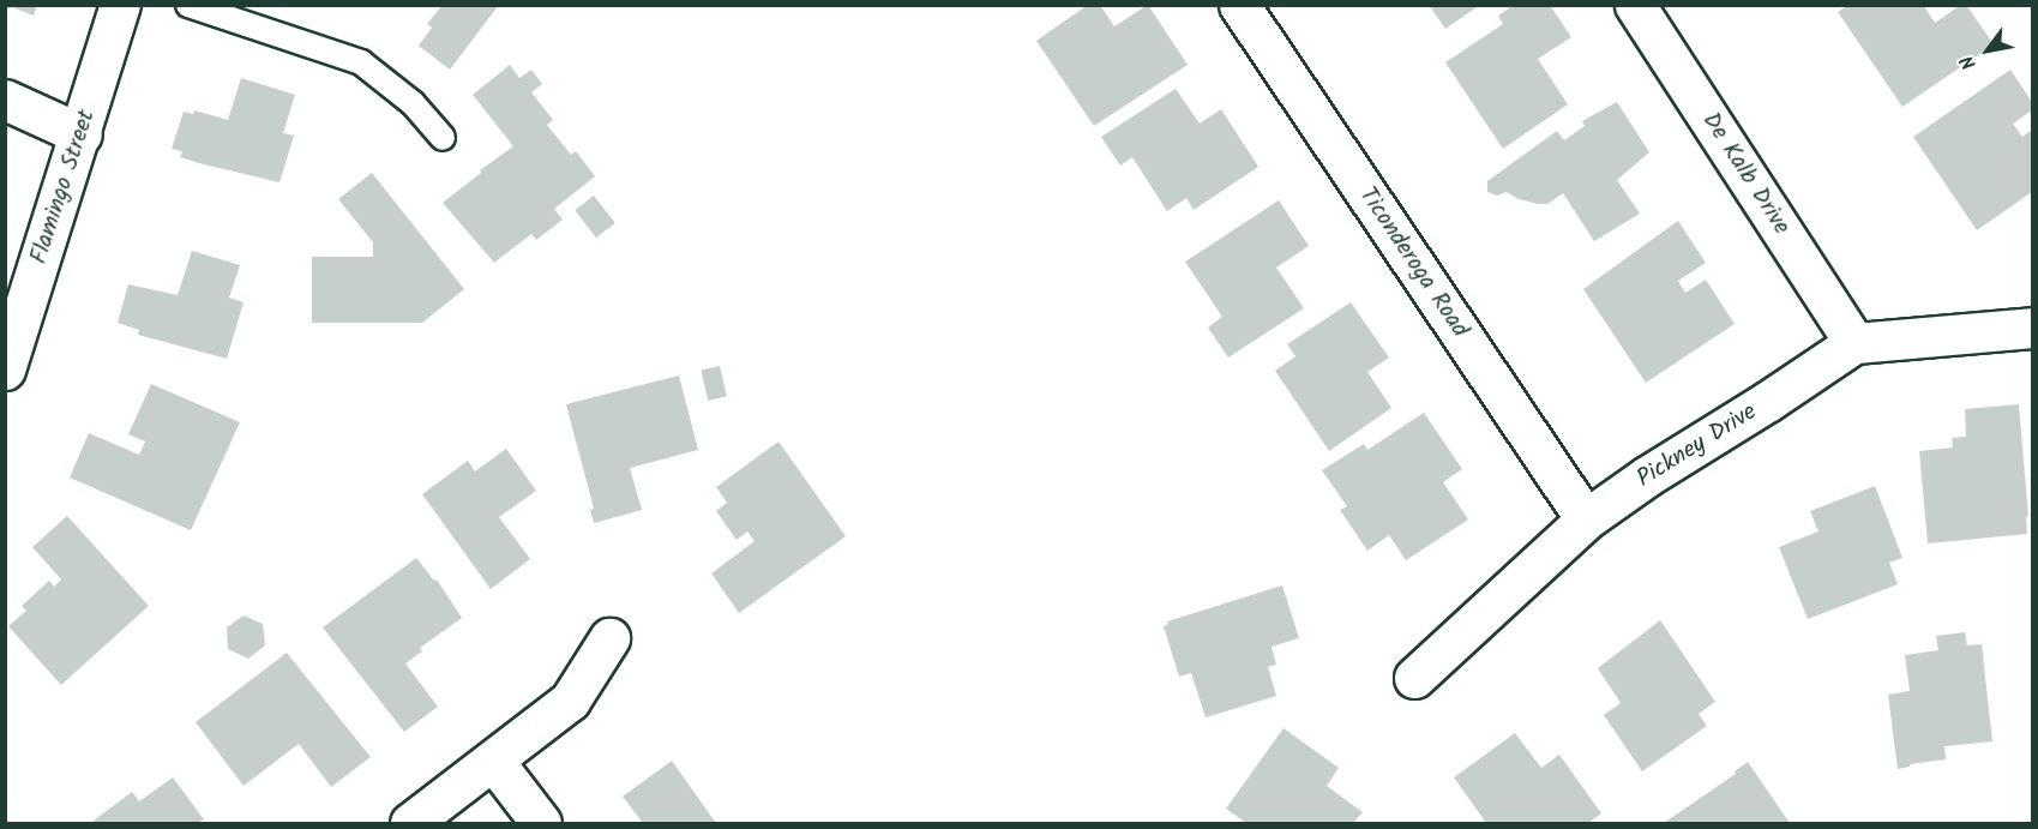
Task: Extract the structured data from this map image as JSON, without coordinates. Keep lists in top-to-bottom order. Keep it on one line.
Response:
{"streets":{"street":["De Kalb Drive","Flamingo Street","Ticonderoga Road","Pickney Drive"]},"crossings":[["De Kalb Drive","Pickney Drive"],["Ticonderoga Road","Pickney Drive"]],"north":"bottom left"}
